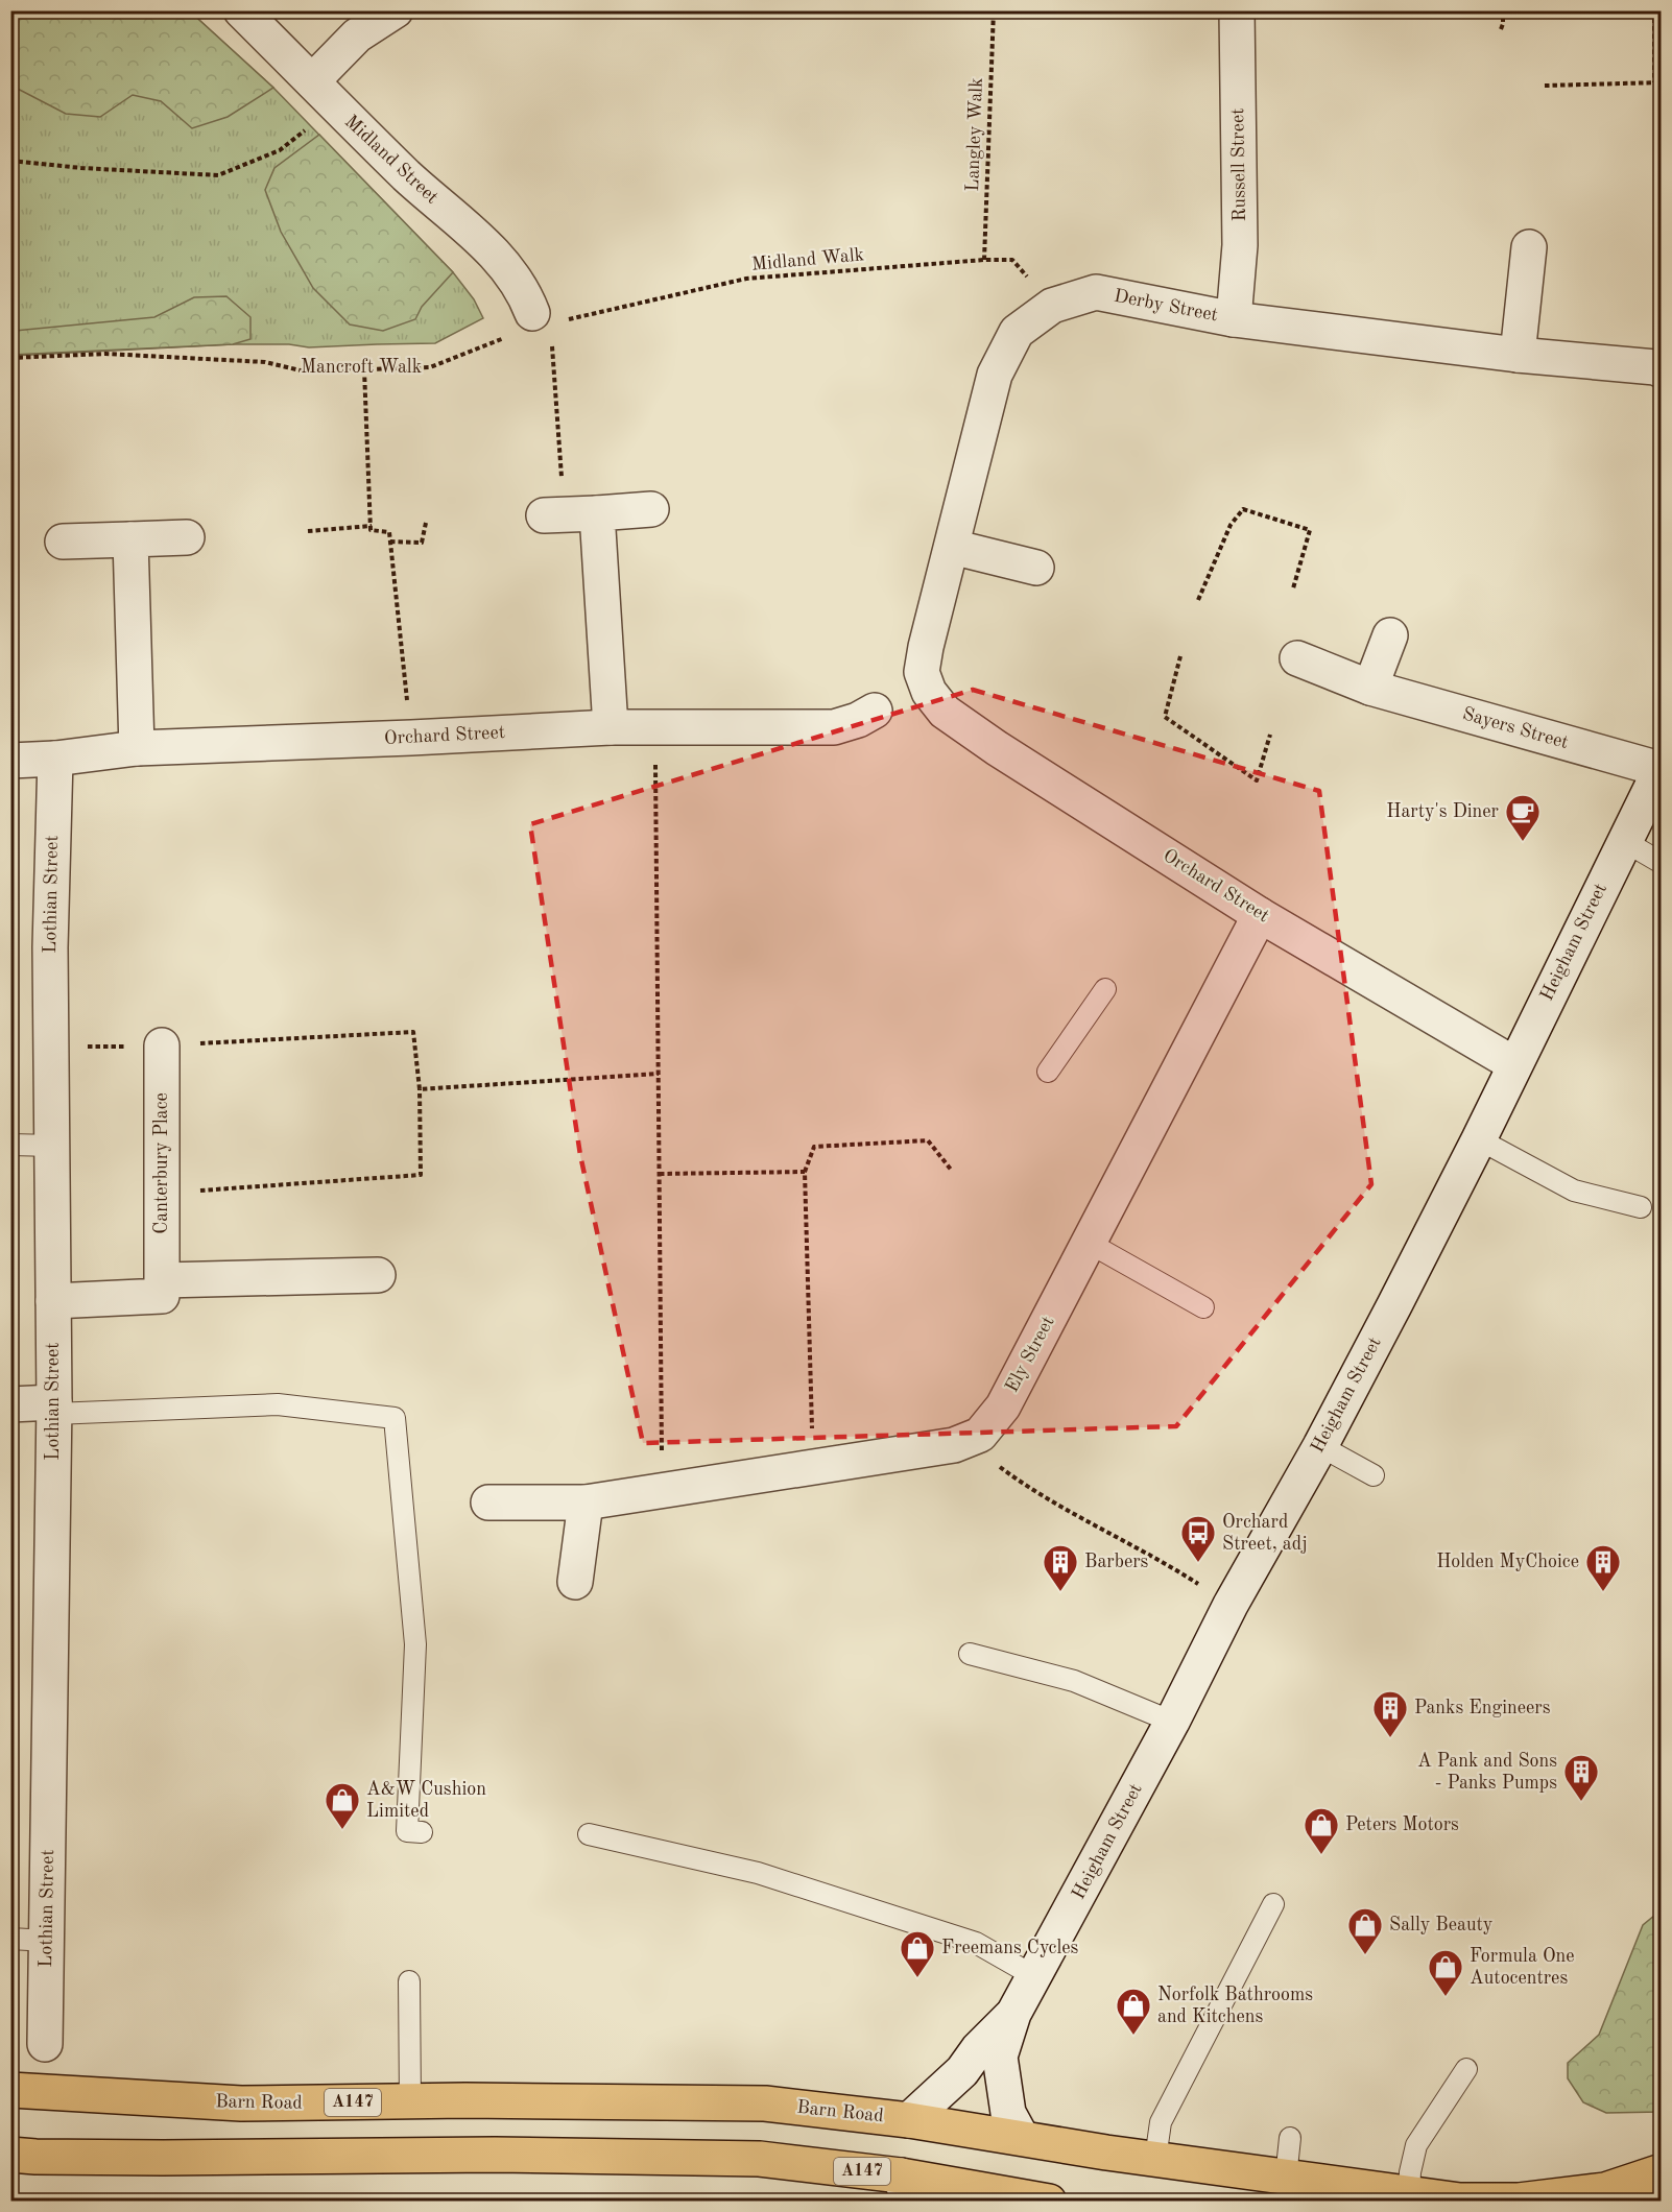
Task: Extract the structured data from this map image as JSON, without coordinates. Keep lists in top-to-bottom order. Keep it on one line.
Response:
{"streets":{"main road":["Barn Road","A147"],"street":["Midland Street","Russell Street","Derby Street","Sayers Street","Orchard Street","Lothian Street","Heigham Street","Canterbury Place","Ely Street"],"path":["Langley Walk","Midland Walk","Mancroft Walk"]},"crossings":[["Langley Walk","Midland Walk"],["Midland Street","Midland Walk"],["Midland Street","Mancroft Walk"],["Russell Street","Derby Street"],["Midland Walk","Derby Street"],["Midland Walk","Mancroft Walk"],["Derby Street","Orchard Street"],["Sayers Street","Heigham Street"],["Orchard Street","Lothian Street"],["Orchard Street","Heigham Street"],["Orchard Street","Ely Street"],["Heigham Street","Barn Road"]],"places":{"cafe":["Harty's Diner"],"bus stop":["Orchard Street, adj"],"building":["Barbers","Holden MyChoice","Panks Engineers","A Pank and Sons - Panks Pumps"],"shop":["A&W Cushion Limited","Peters Motors","Sally Beauty","Freemans Cycles","Formula One Autocentres","Norfolk Bathrooms and Kitchens"]}}
